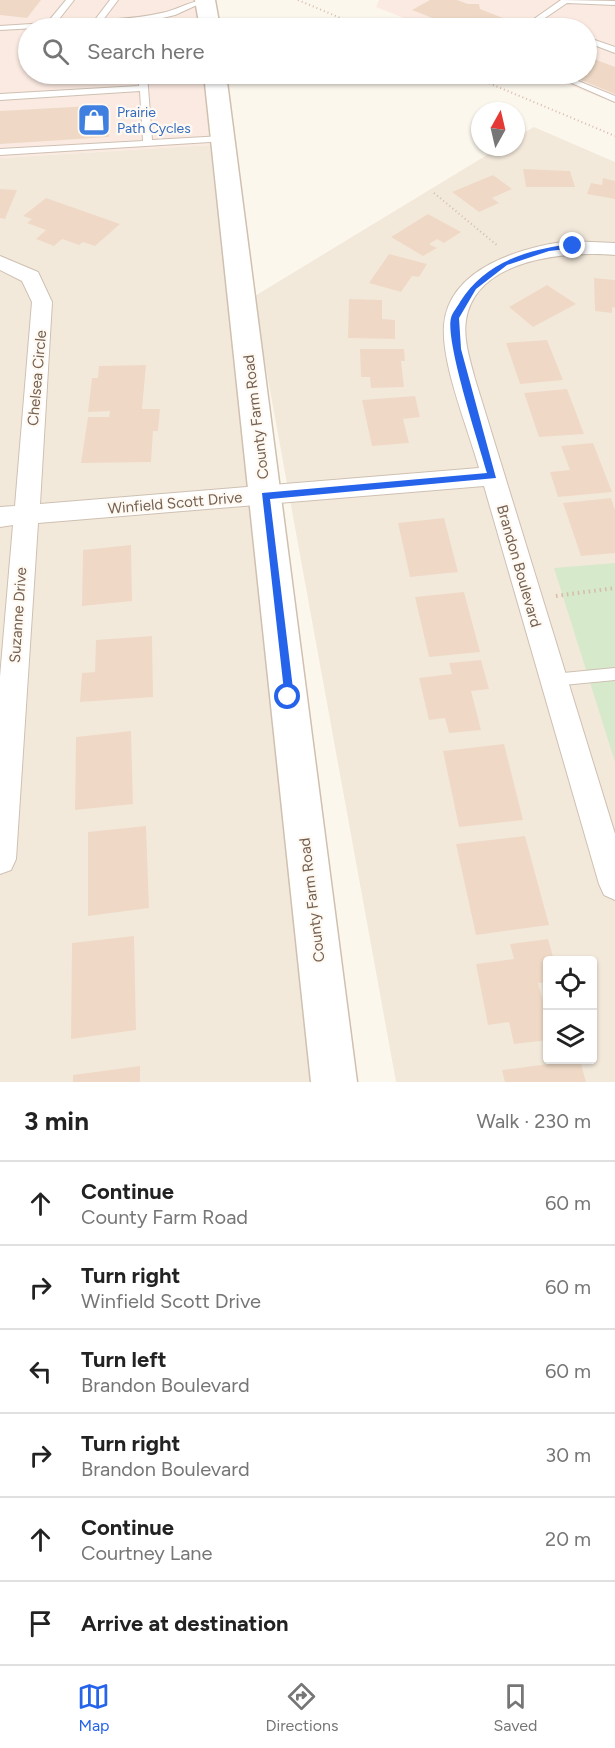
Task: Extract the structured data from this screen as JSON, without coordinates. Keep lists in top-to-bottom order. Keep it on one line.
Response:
{"streets":{"main road":["County Farm Road"],"street":["Chelsea Circle","Winfield Scott Drive","Brandon Boulevard","Suzanne Drive"]},"crossings":[["Chelsea Circle","Winfield Scott Drive"],["Chelsea Circle","Suzanne Drive"],["County Farm Road","Winfield Scott Drive"],["Winfield Scott Drive","Brandon Boulevard"],["Winfield Scott Drive","Suzanne Drive"]],"places":{"shop":["Prairie Path Cycles"]},"north":"top","page":{"search":"Search here","heading":["3 min","Walk · 230 m"],"list":[["Continue","County Farm Road","60 m"],["Turn right","Winfield Scott Drive","60 m"],["Turn left","Brandon Boulevard","60 m"],["Turn right","Brandon Boulevard","30 m"],["Continue","Courtney Lane","20 m"],"Arrive at destination"],"nav":["Map","Directions","Saved"]}}
